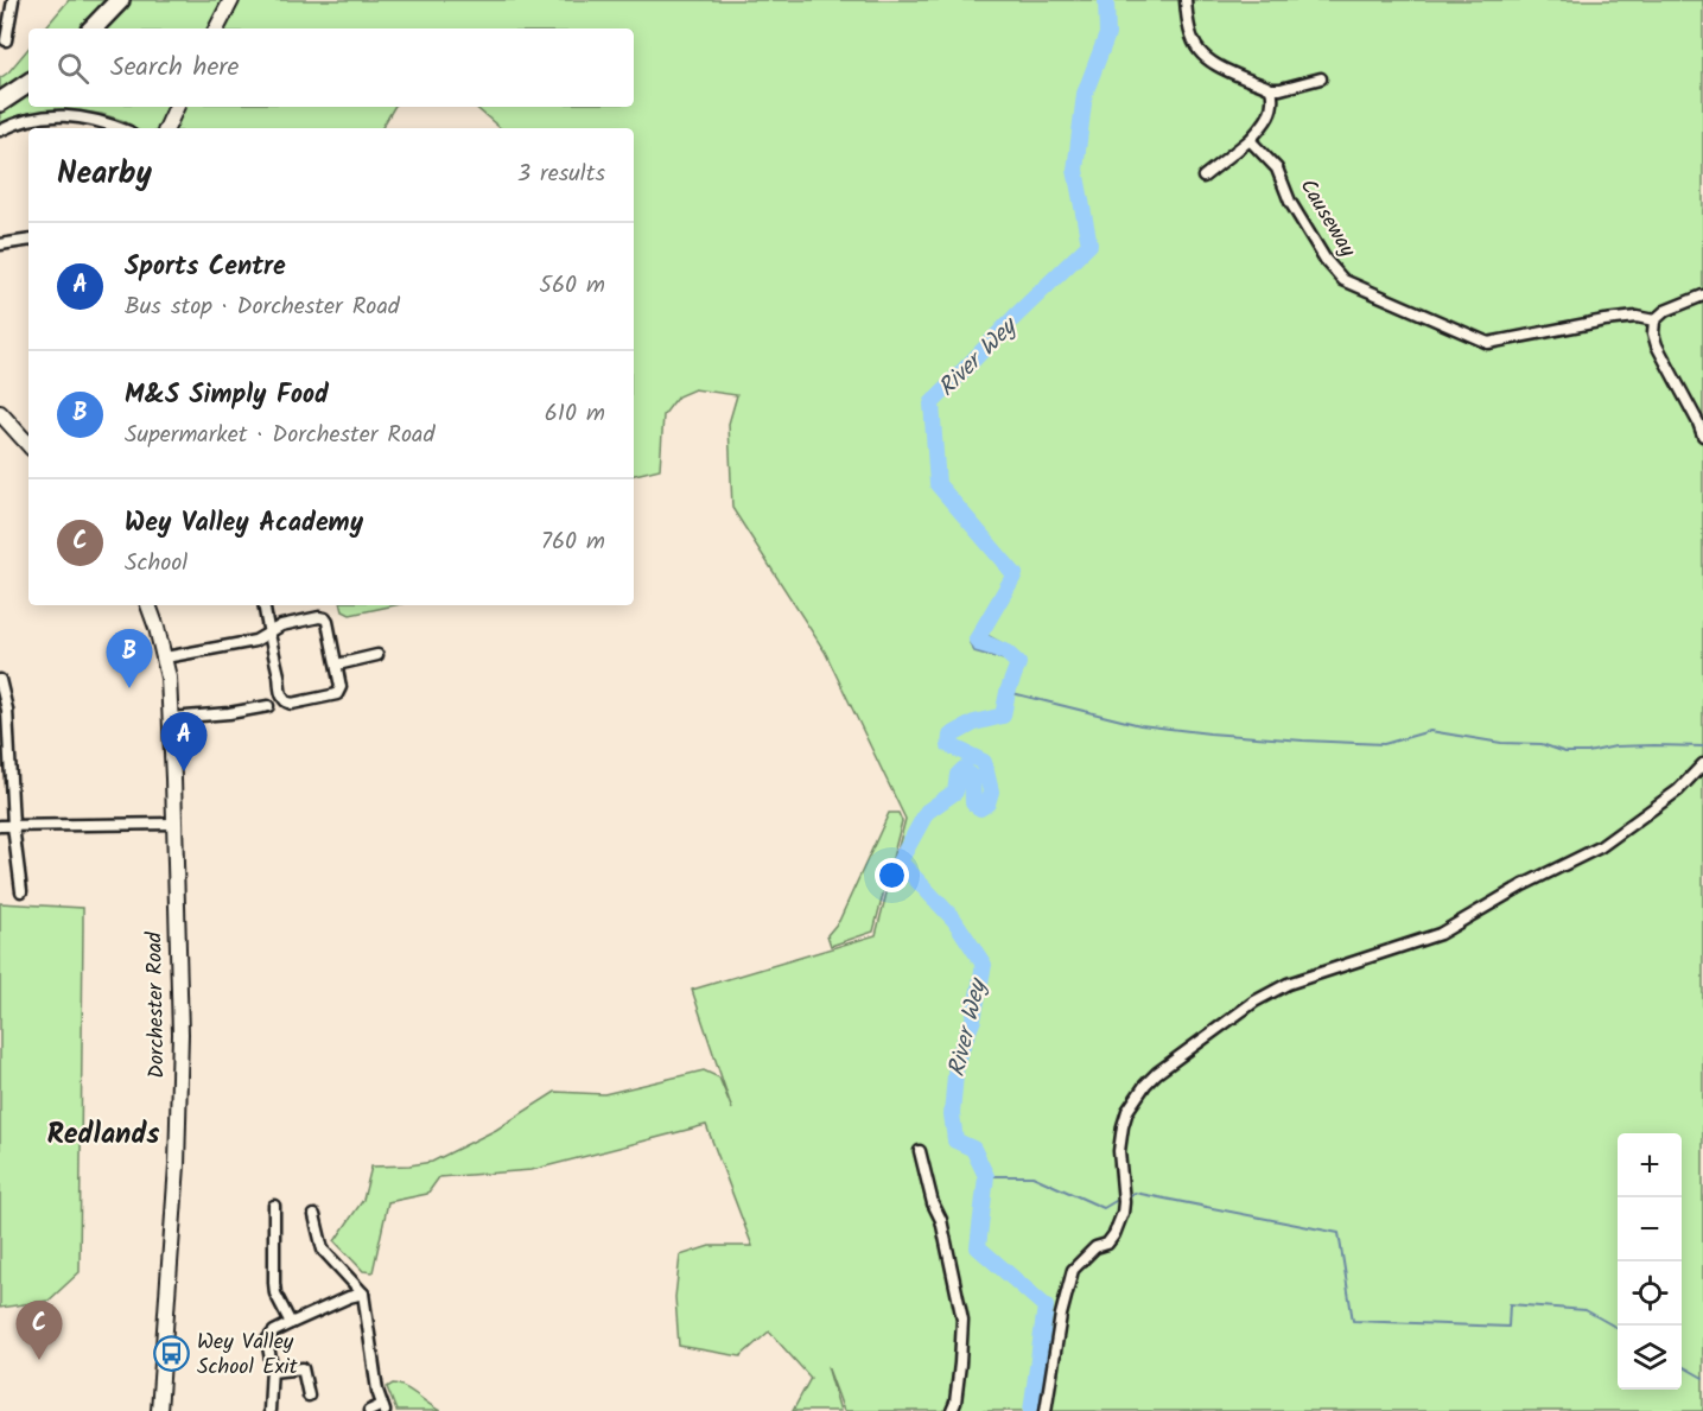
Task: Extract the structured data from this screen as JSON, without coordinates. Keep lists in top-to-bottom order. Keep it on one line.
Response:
{"streets":{"main road":["Dorchester Road"],"street":["Causeway"]},"districts":["Redlands"],"water":["River Wey"],"places":{"bus stop":["Wey Valley School Exit"]},"page":{"search":"Search here","heading":["Nearby","3 results"],"list":[{"mark":"A","name":"Sports Centre","note":"Bus stop · Dorchester Road","value":"560 m"},{"mark":"B","name":"M&S Simply Food","note":"Supermarket · Dorchester Road","value":"610 m"},{"mark":"C","name":"Wey Valley Academy","note":"School","value":"760 m"}],"pins":["B","A","C"],"map_buttons":["+","−"]}}
